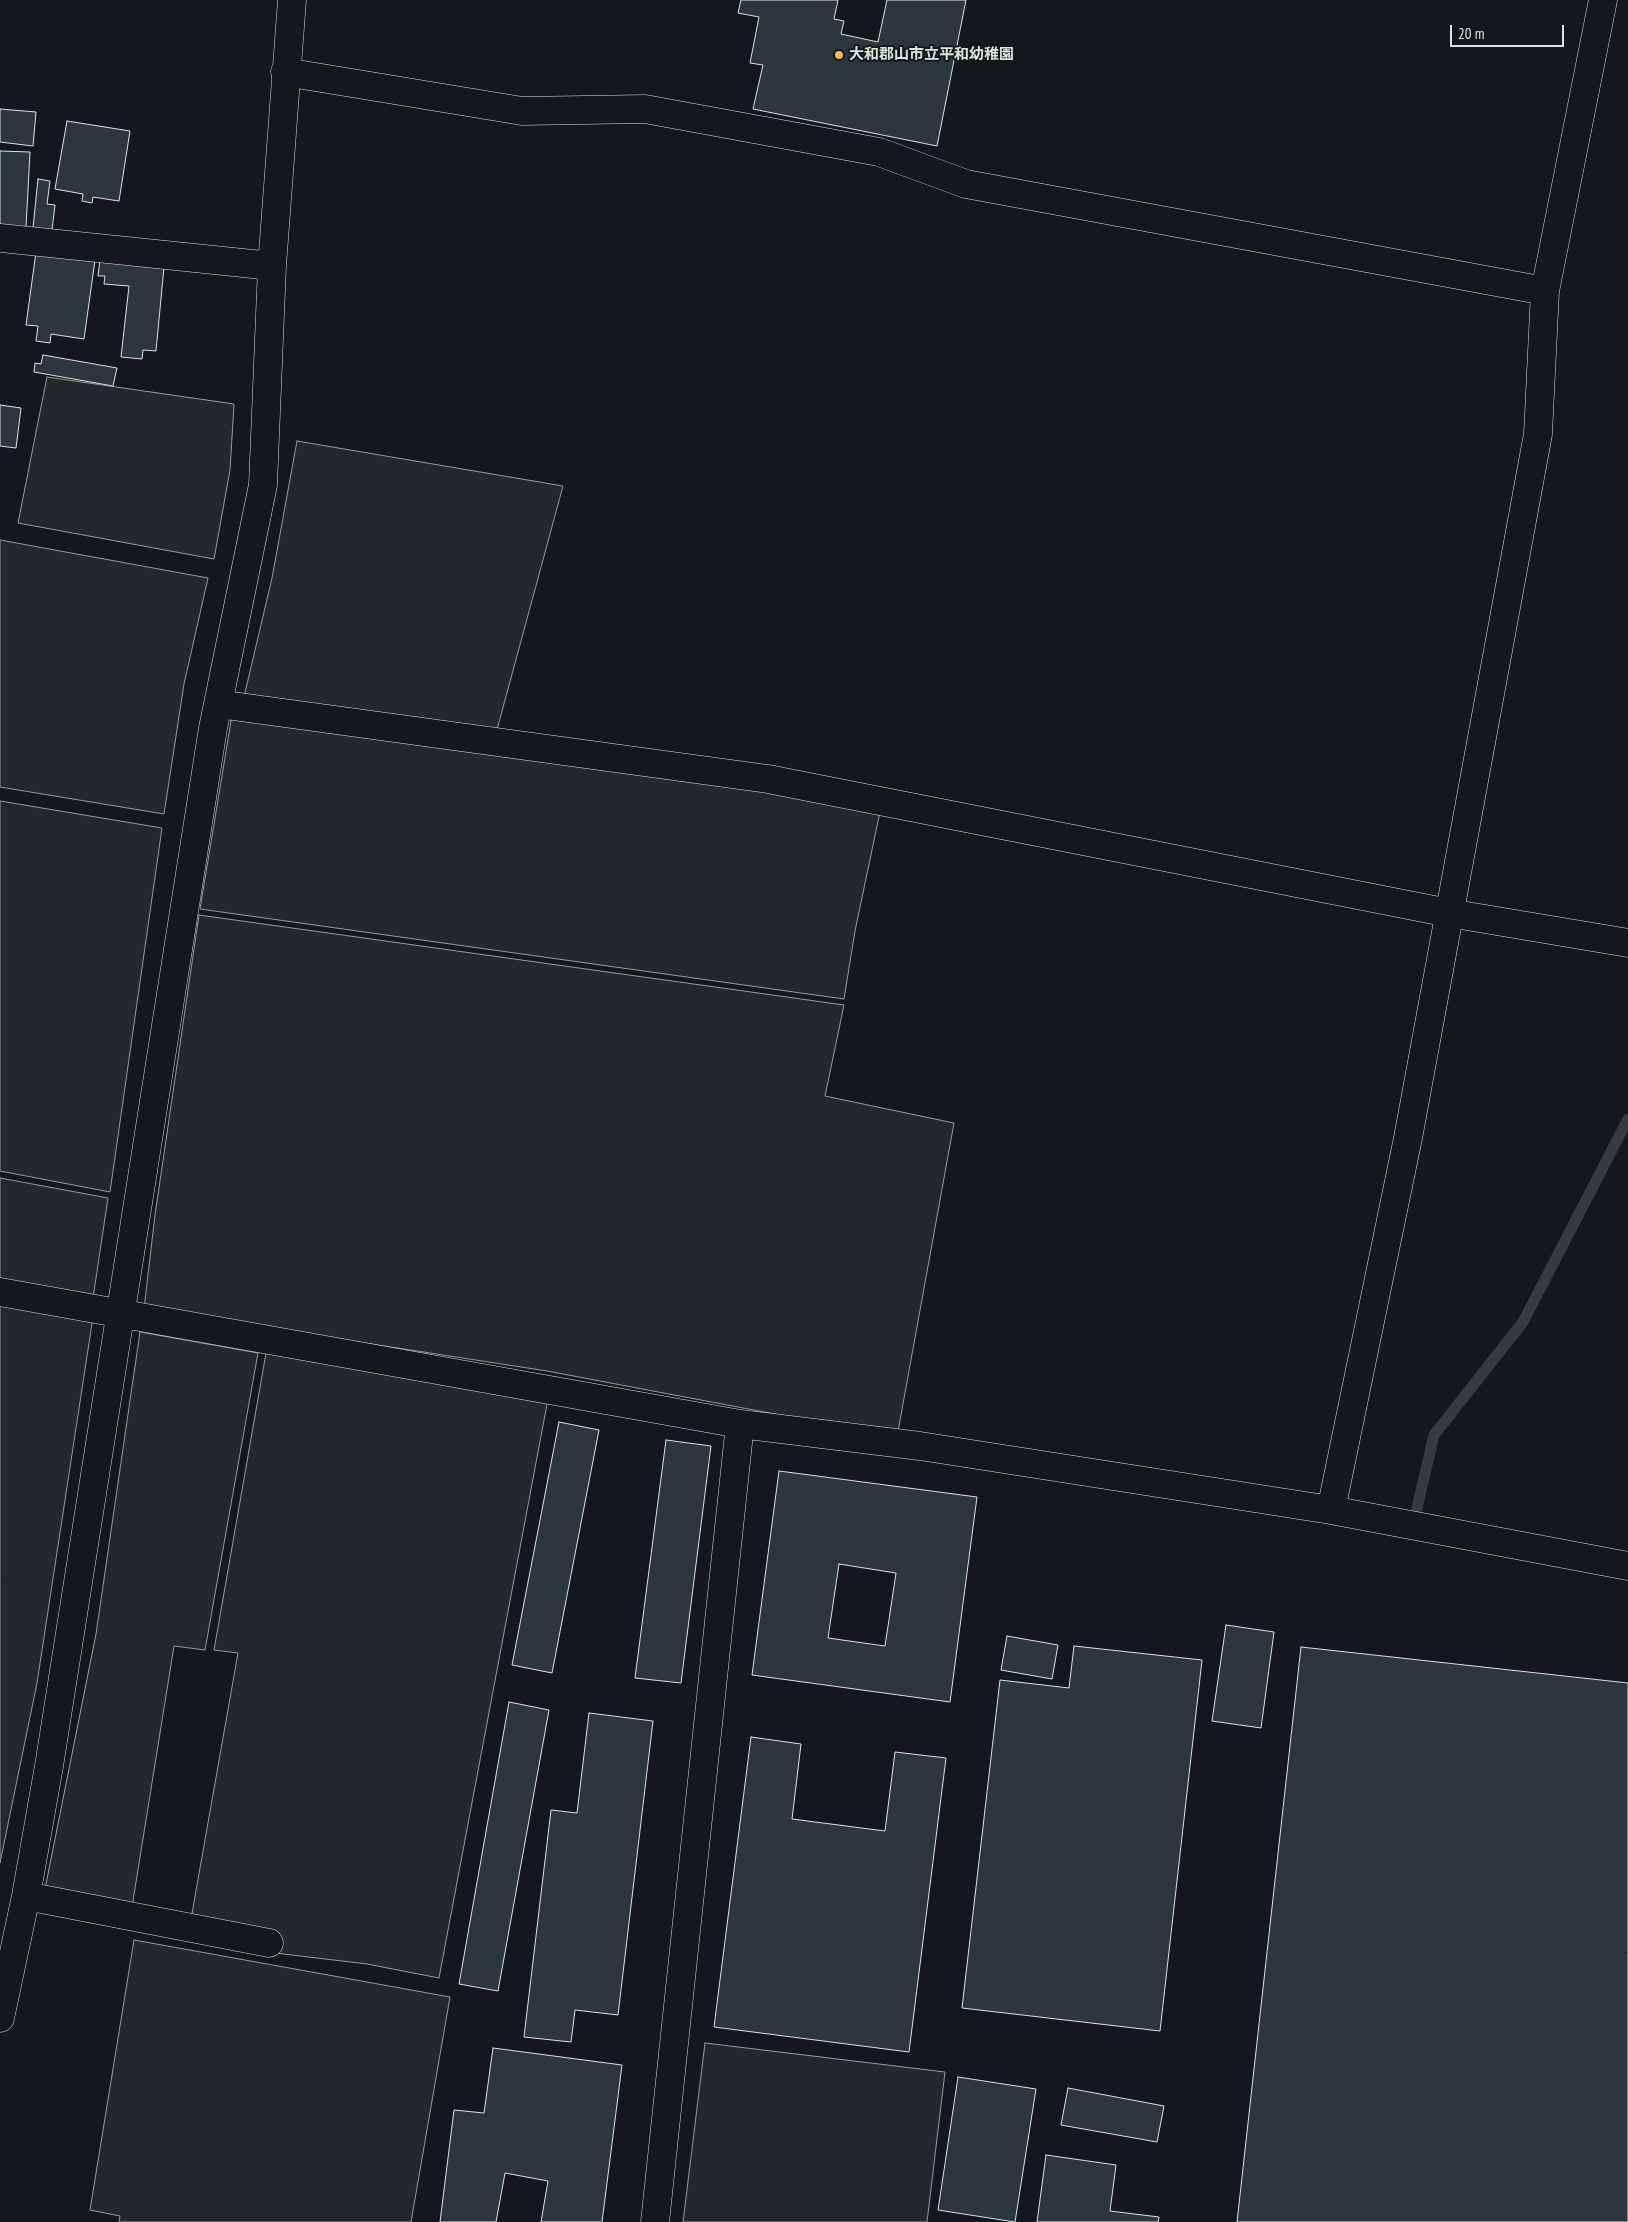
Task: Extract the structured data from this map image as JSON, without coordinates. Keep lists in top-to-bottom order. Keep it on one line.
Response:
{"places":["大和郡山市立平和幼稚園"],"scale_bar":"20 m"}
